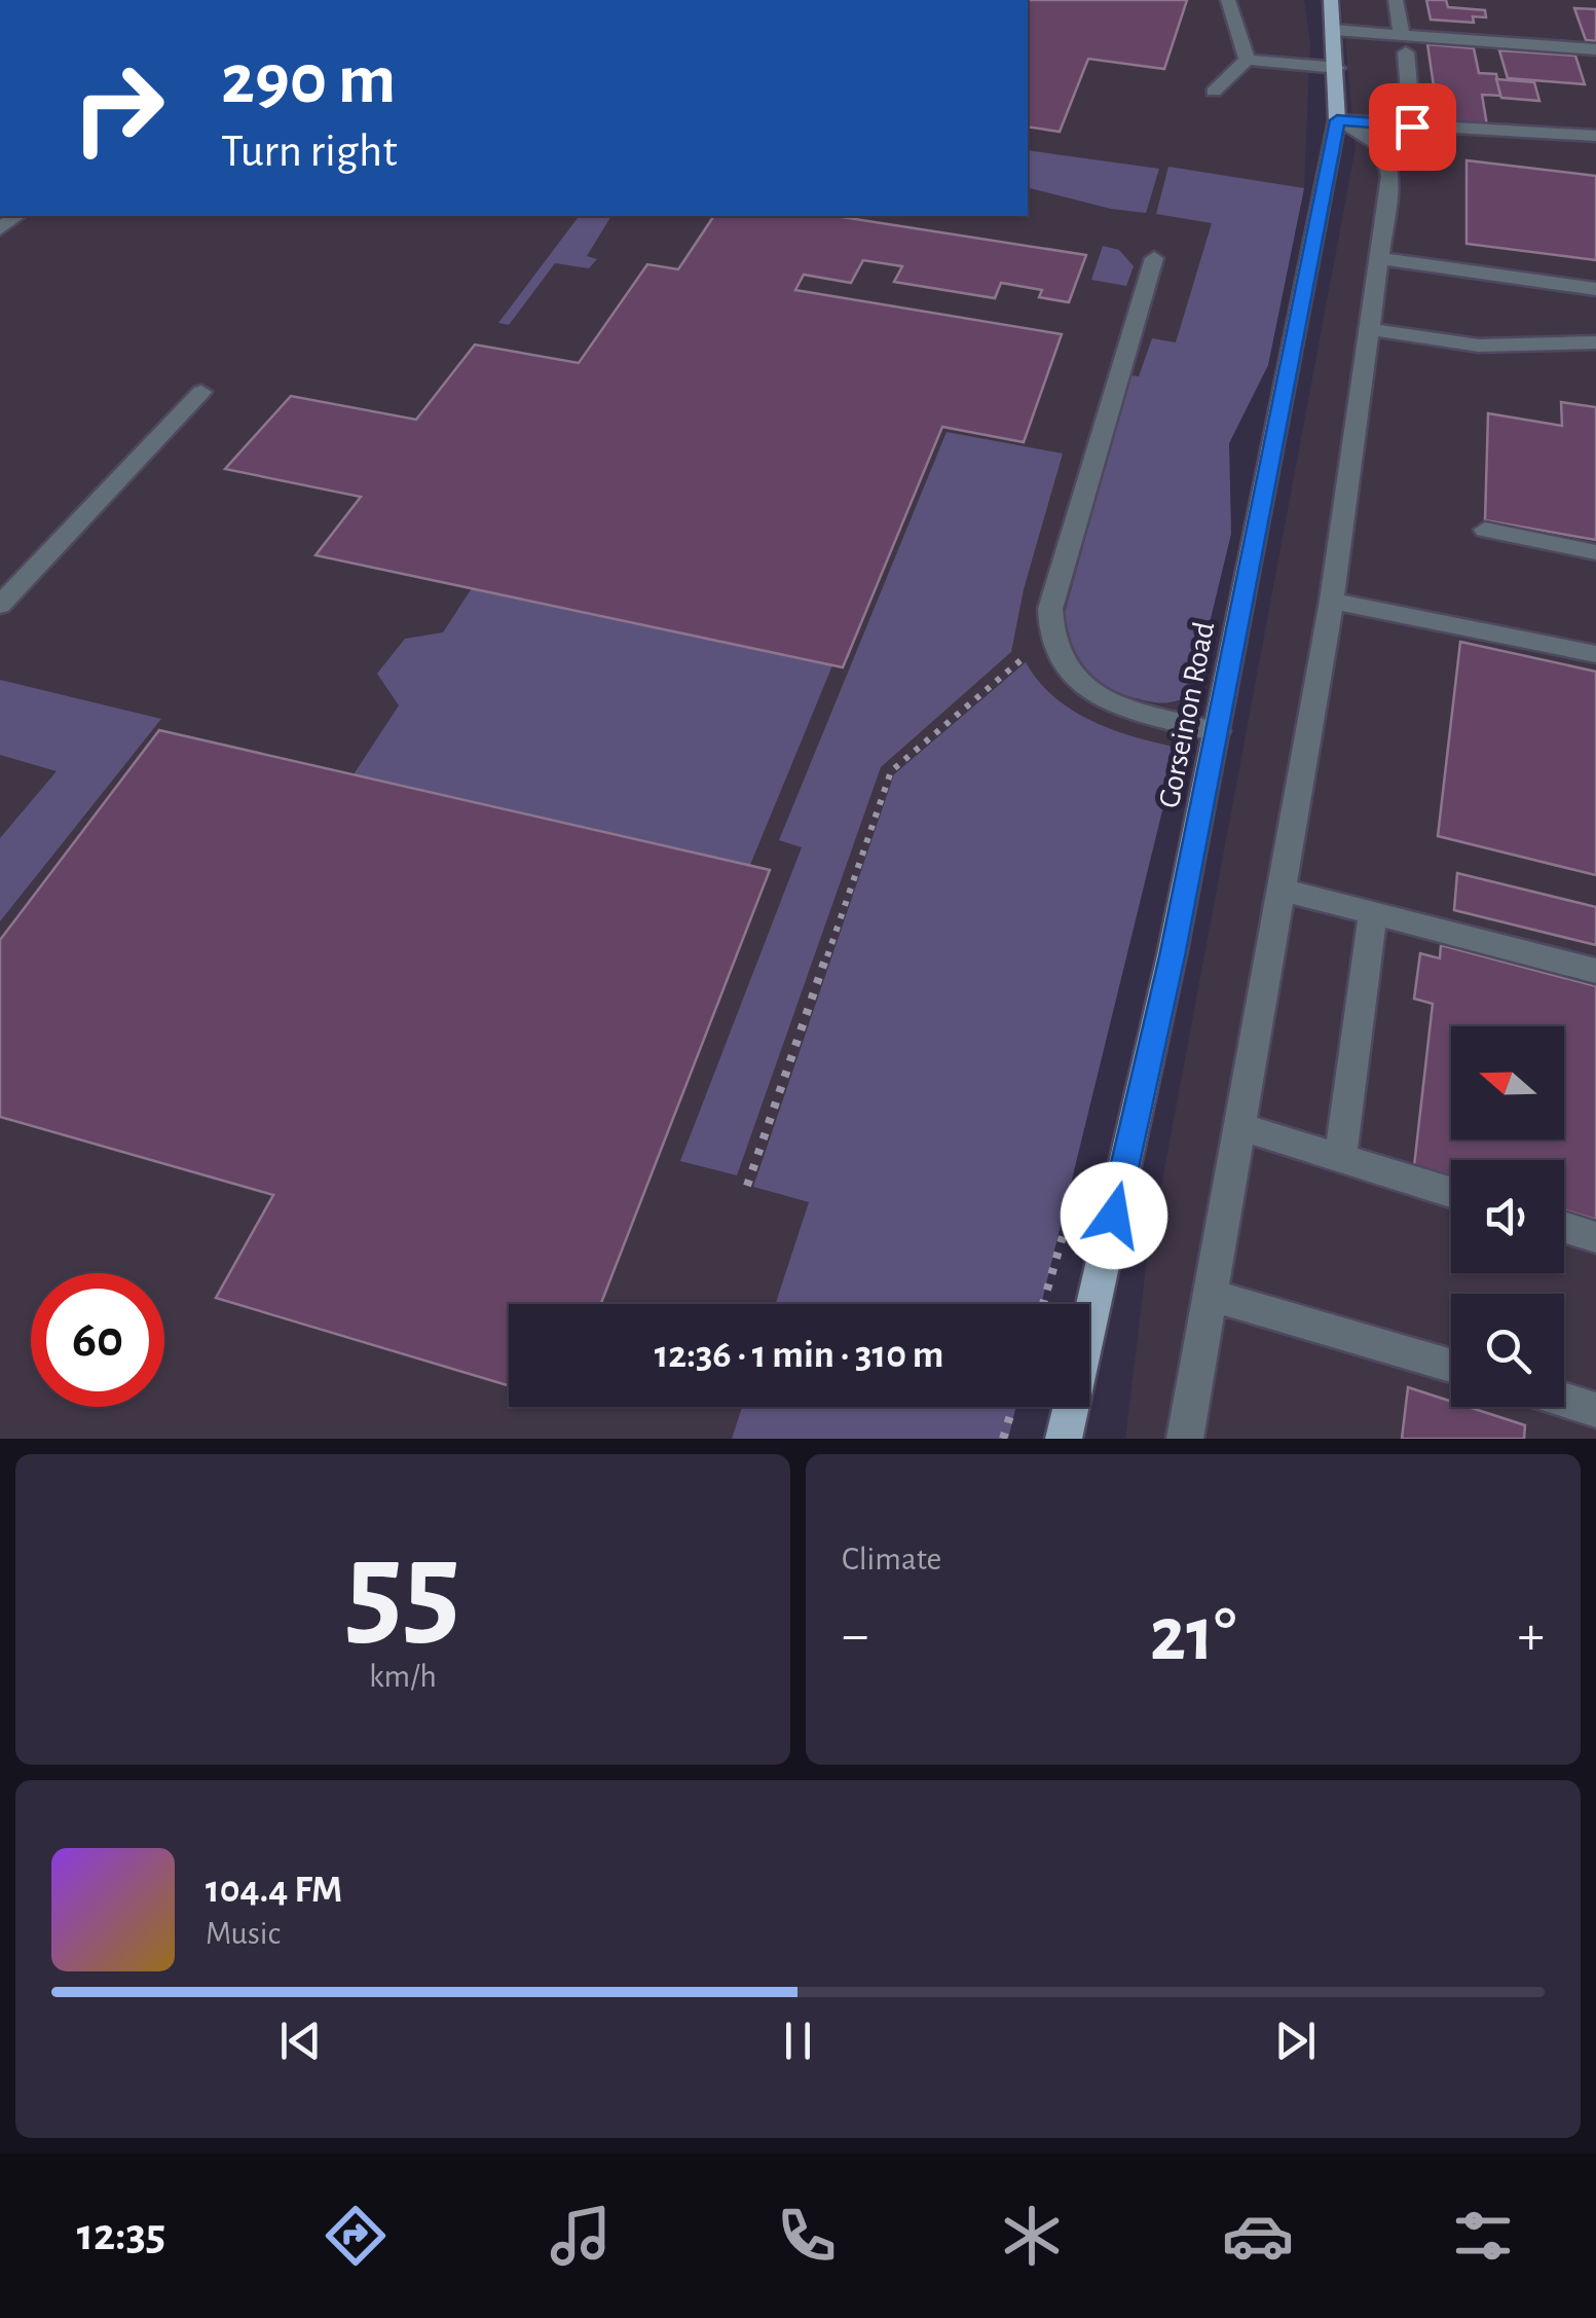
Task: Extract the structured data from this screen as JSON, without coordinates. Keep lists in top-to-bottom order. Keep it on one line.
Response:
{"streets":{"main road":["Gorseinon Road"]},"north":"left","page":{"turn":["290 m","Turn right"],"limit":"60","trip":"12:36 · 1 min · 310 m","tile":[["55","km/h"],"Climate"],"heat":["−","21°","+"],"song":["104.4 FM","Music"],"tabs":"12:35"}}
